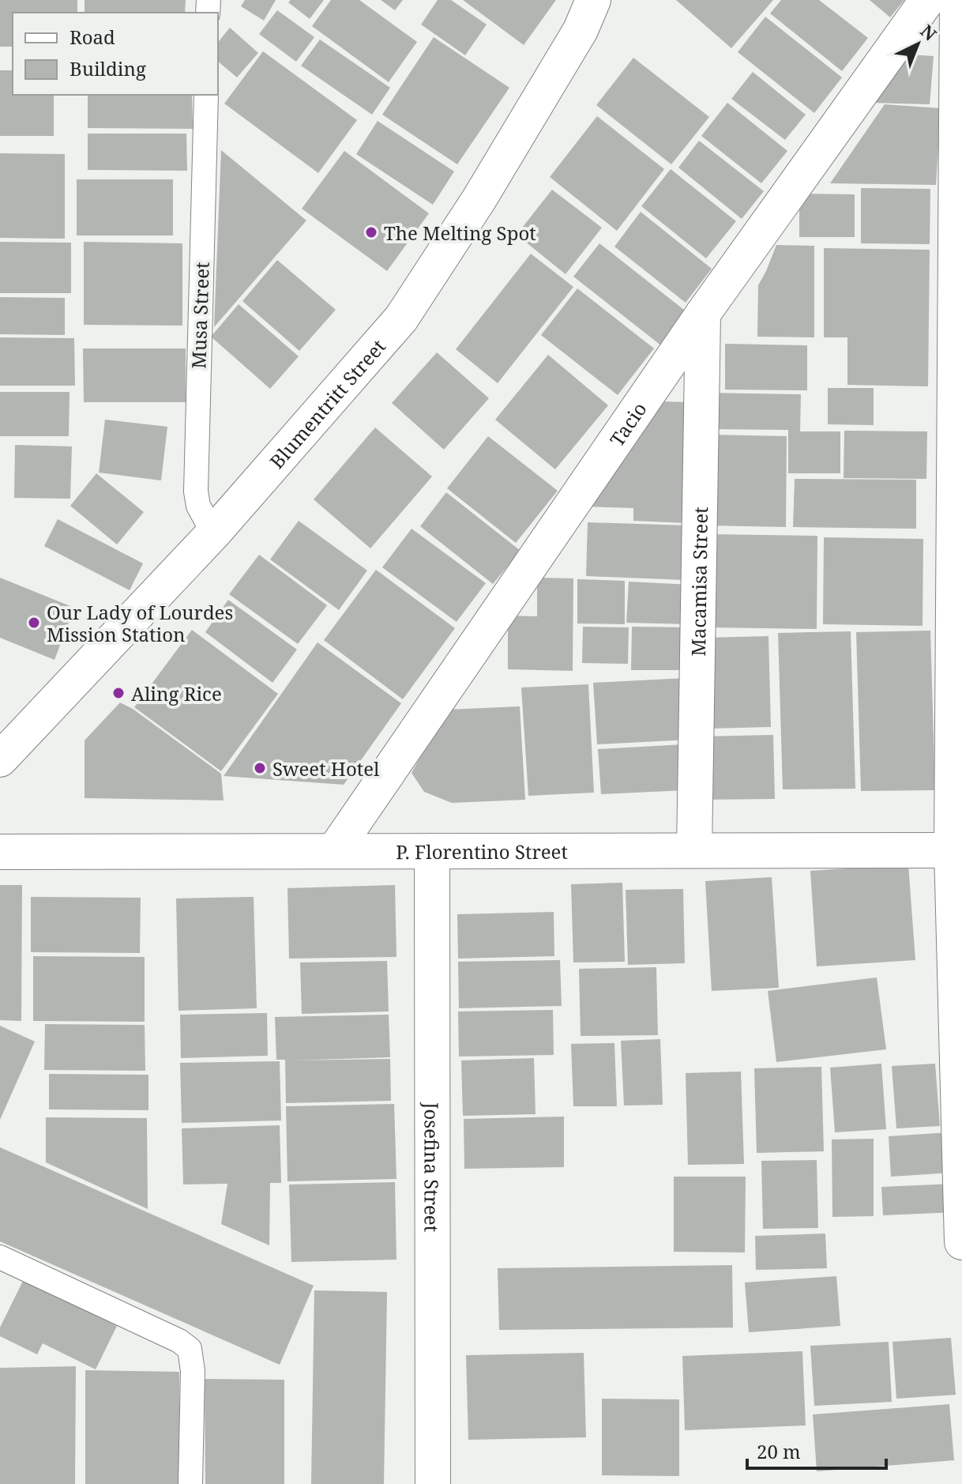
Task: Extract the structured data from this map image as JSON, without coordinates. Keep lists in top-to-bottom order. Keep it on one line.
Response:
{"streets":{"street":["Blumentritt Street","Tacio","Macamisa Street","P. Florentino Street","Josefina Street"],"lane":["Musa Street"]},"crossings":[["Musa Street","Blumentritt Street"],["Tacio","Macamisa Street"],["Tacio","P. Florentino Street"],["Macamisa Street","P. Florentino Street"],["P. Florentino Street","Josefina Street"]],"places":["The Melting Spot","Our Lady of Lourdes Mission Station","Aling Rice","Sweet Hotel"],"legend":["Road","Building"],"scale_bar":"20 m","north":"top right"}
